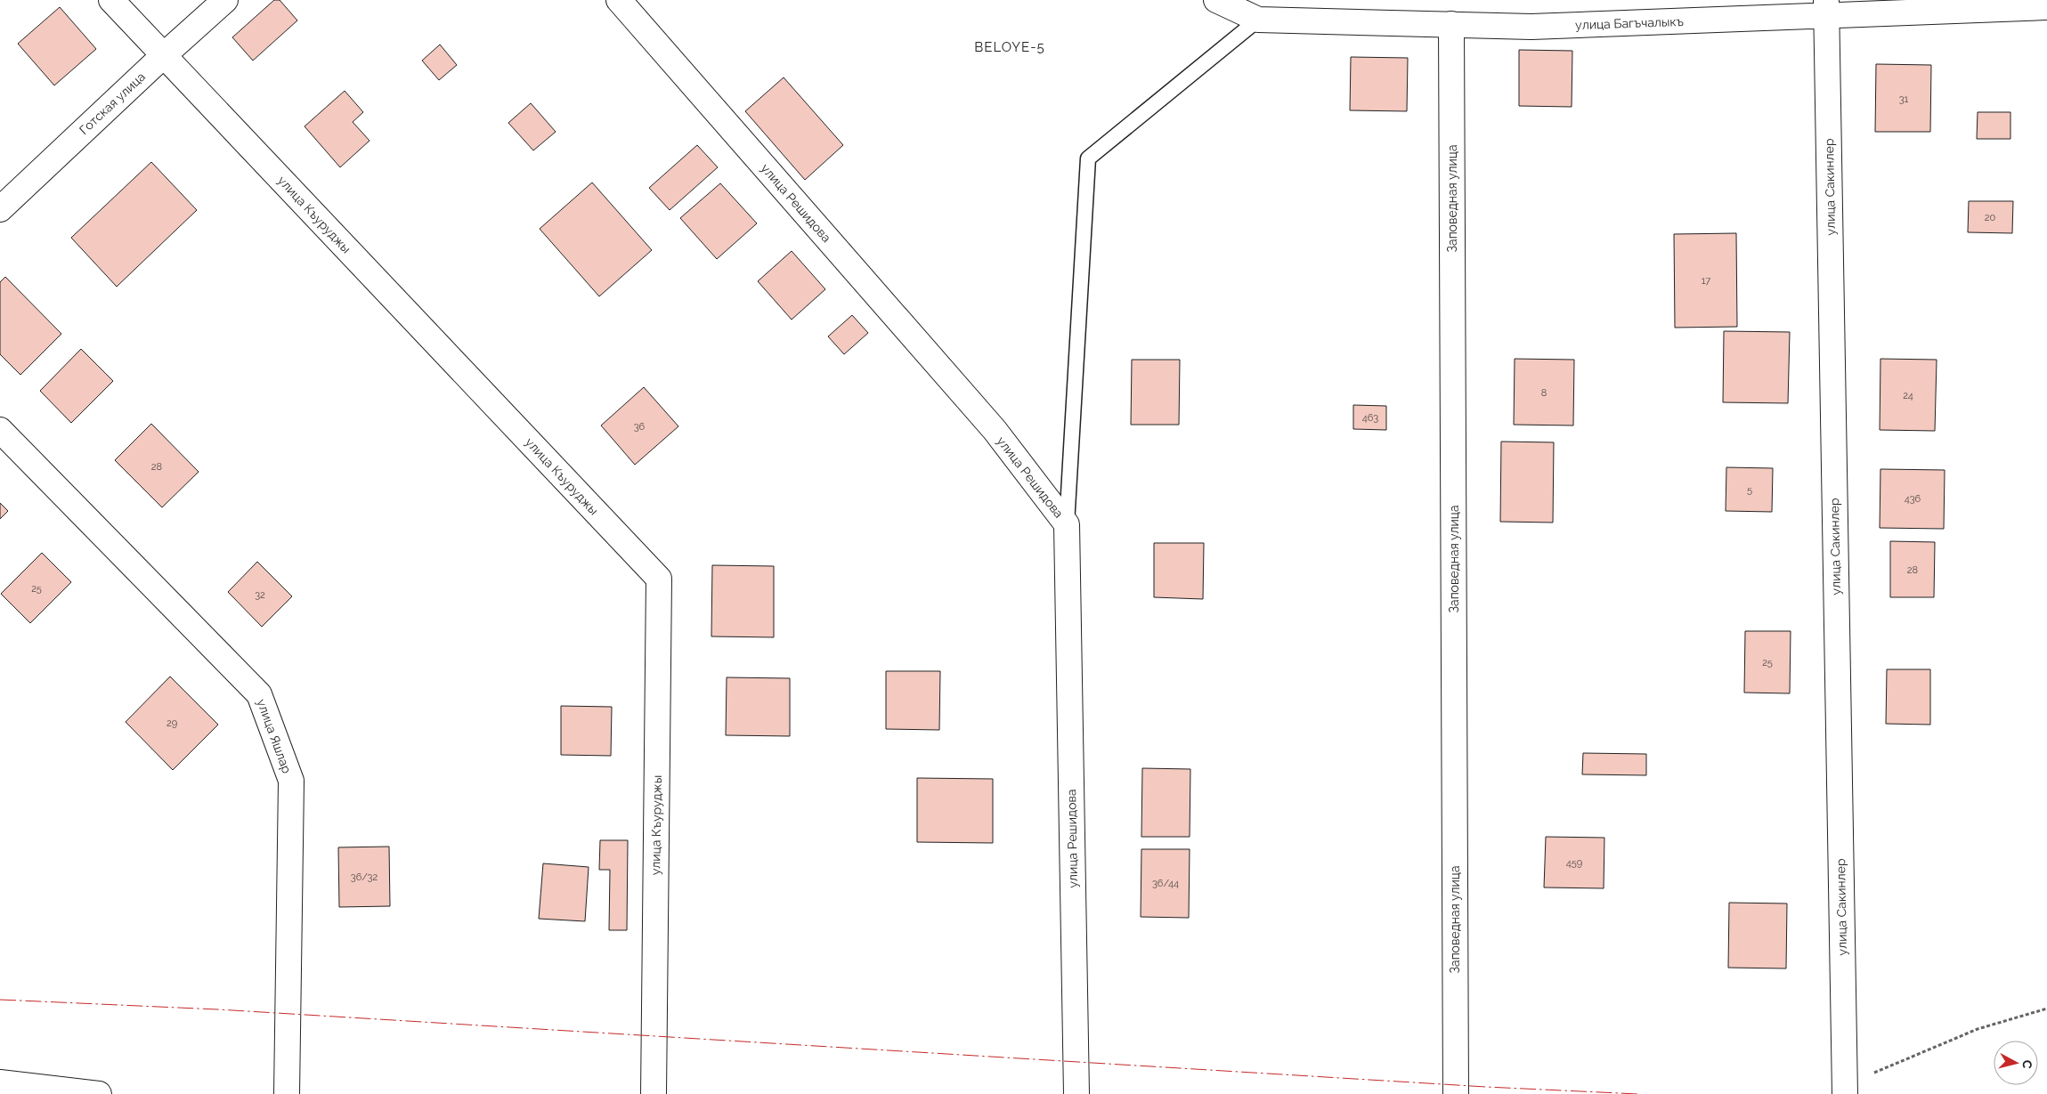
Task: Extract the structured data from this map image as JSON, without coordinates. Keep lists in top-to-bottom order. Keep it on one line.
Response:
{"streets":{"street":["улица Багъчалыкъ","Готская улица","улица Сакинлер","Заповедная улица","улица Решидова","улица Къуруджы","улица Яшлар"]},"crossings":[["улица Багъчалыкъ","улица Сакинлер"],["улица Багъчалыкъ","Заповедная улица"],["Готская улица","улица Къуруджы"]],"districts":["BELOYE-5"],"house_numbers":["31","20","17","8","24","463","36","28","5","436","28","25","32","25","29","459","36/32","36/44"],"north":"right"}
